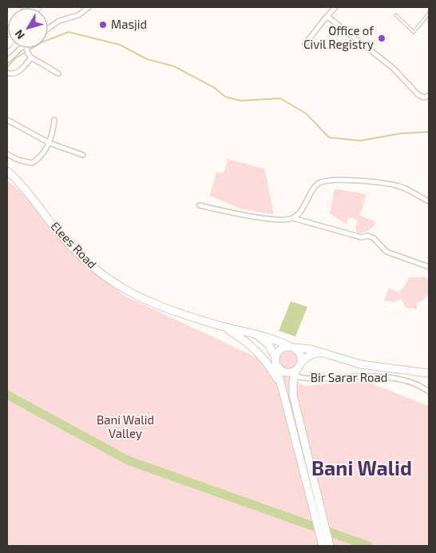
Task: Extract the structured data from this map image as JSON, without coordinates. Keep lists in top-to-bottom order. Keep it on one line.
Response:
{"streets":{"highway":["Elees Road"],"street":["Bir Sarar Road"]},"districts":["Bani Walid"],"parks":["Bani Walid Valley"],"places":["Masjid","Office of Civil Registry"],"north":"bottom left"}
